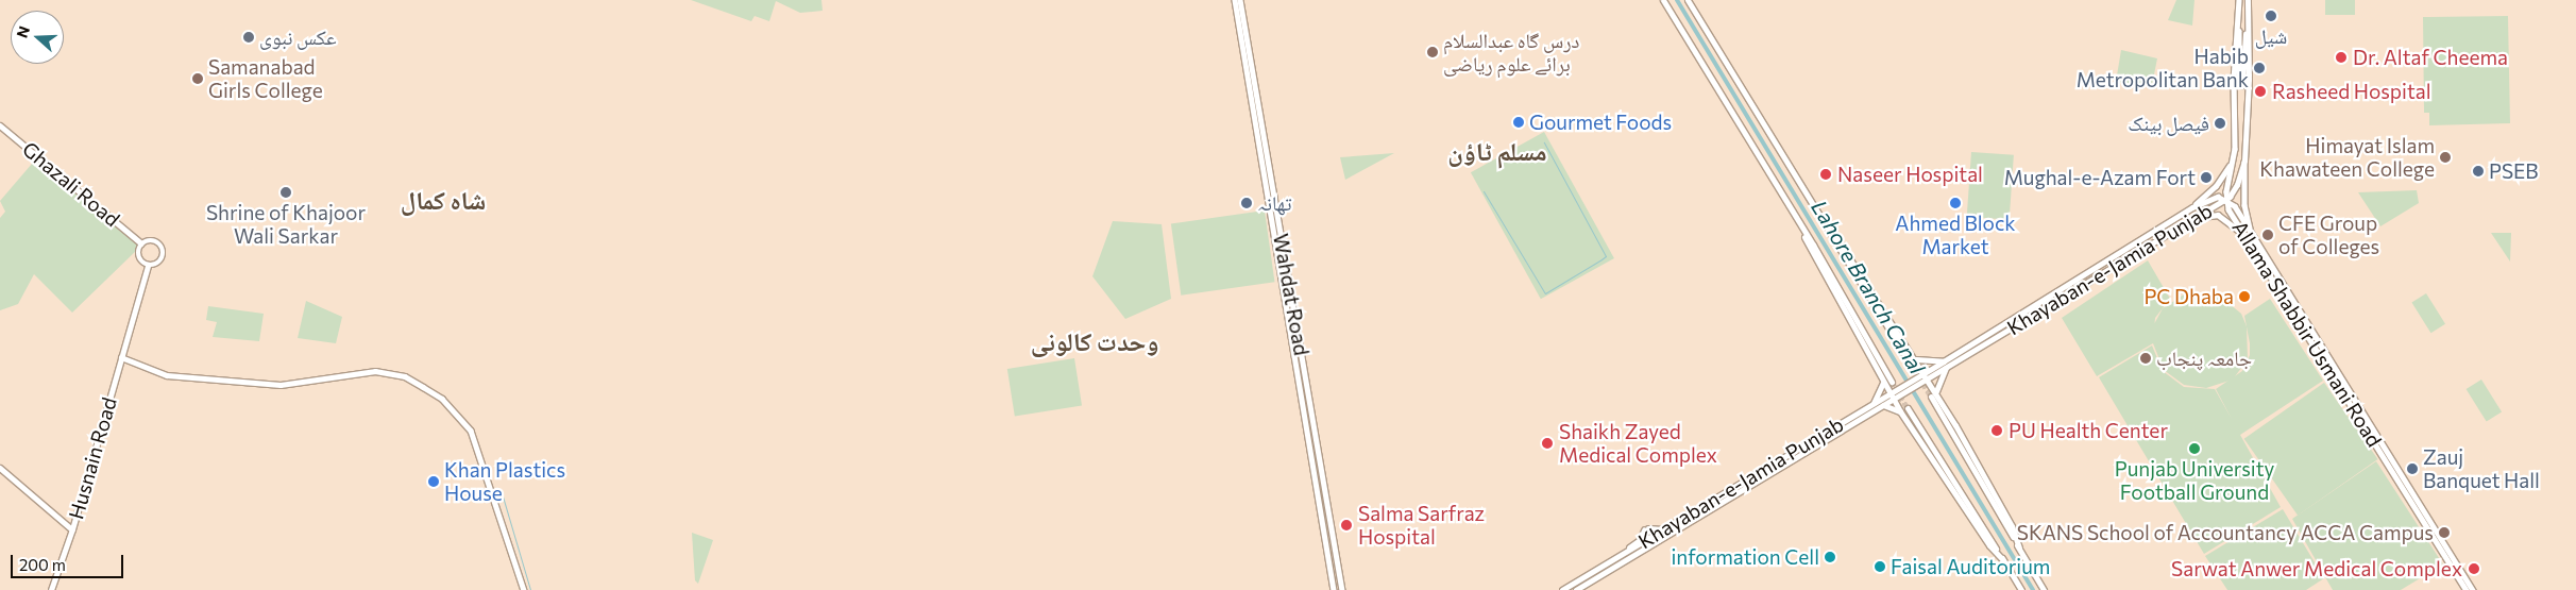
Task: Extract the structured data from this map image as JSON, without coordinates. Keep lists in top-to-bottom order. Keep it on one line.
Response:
{"streets":{"main road":["Ghazali Road","Khayaban-e-Jamia Punjab","Wahdat Road","Allama Shabbir Usmani Road","Husnain Road"]},"crossings":[["Ghazali Road","Husnain Road"],["Khayaban-e-Jamia Punjab","Allama Shabbir Usmani Road"]],"districts":["مسلم ٹاؤن","شاہ کمال","وحدت کالونی"],"water":["Lahore Branch Canal"],"places":["شیل","عکس نبوی","درس گاہ عبدالسلام برائے علوم ریاضی","Dr. Altaf Cheema","Habib Metropolitan Bank","Samanabad Girls College","Rasheed Hospital","Gourmet Foods","فیصل بینک","Himayat Islam Khawateen College","PSEB","Naseer Hospital","Mughal-e-Azam Fort","Shrine of Khajoor Wali Sarkar","تھانہ","Ahmed Block Market","CFE Group of Colleges","PC Dhaba","جامعہ پنجاب","PU Health Center","Shaikh Zayed Medical Complex","Punjab University Football Ground","Zauj Banquet Hall","Khan Plastics House","Salma Sarfraz Hospital","SKANS School of Accountancy ACCA Campus","information Cell","Faisal Auditorium","Sarwat Anwer Medical Complex"],"scale_bar":"200 m","north":"left"}
